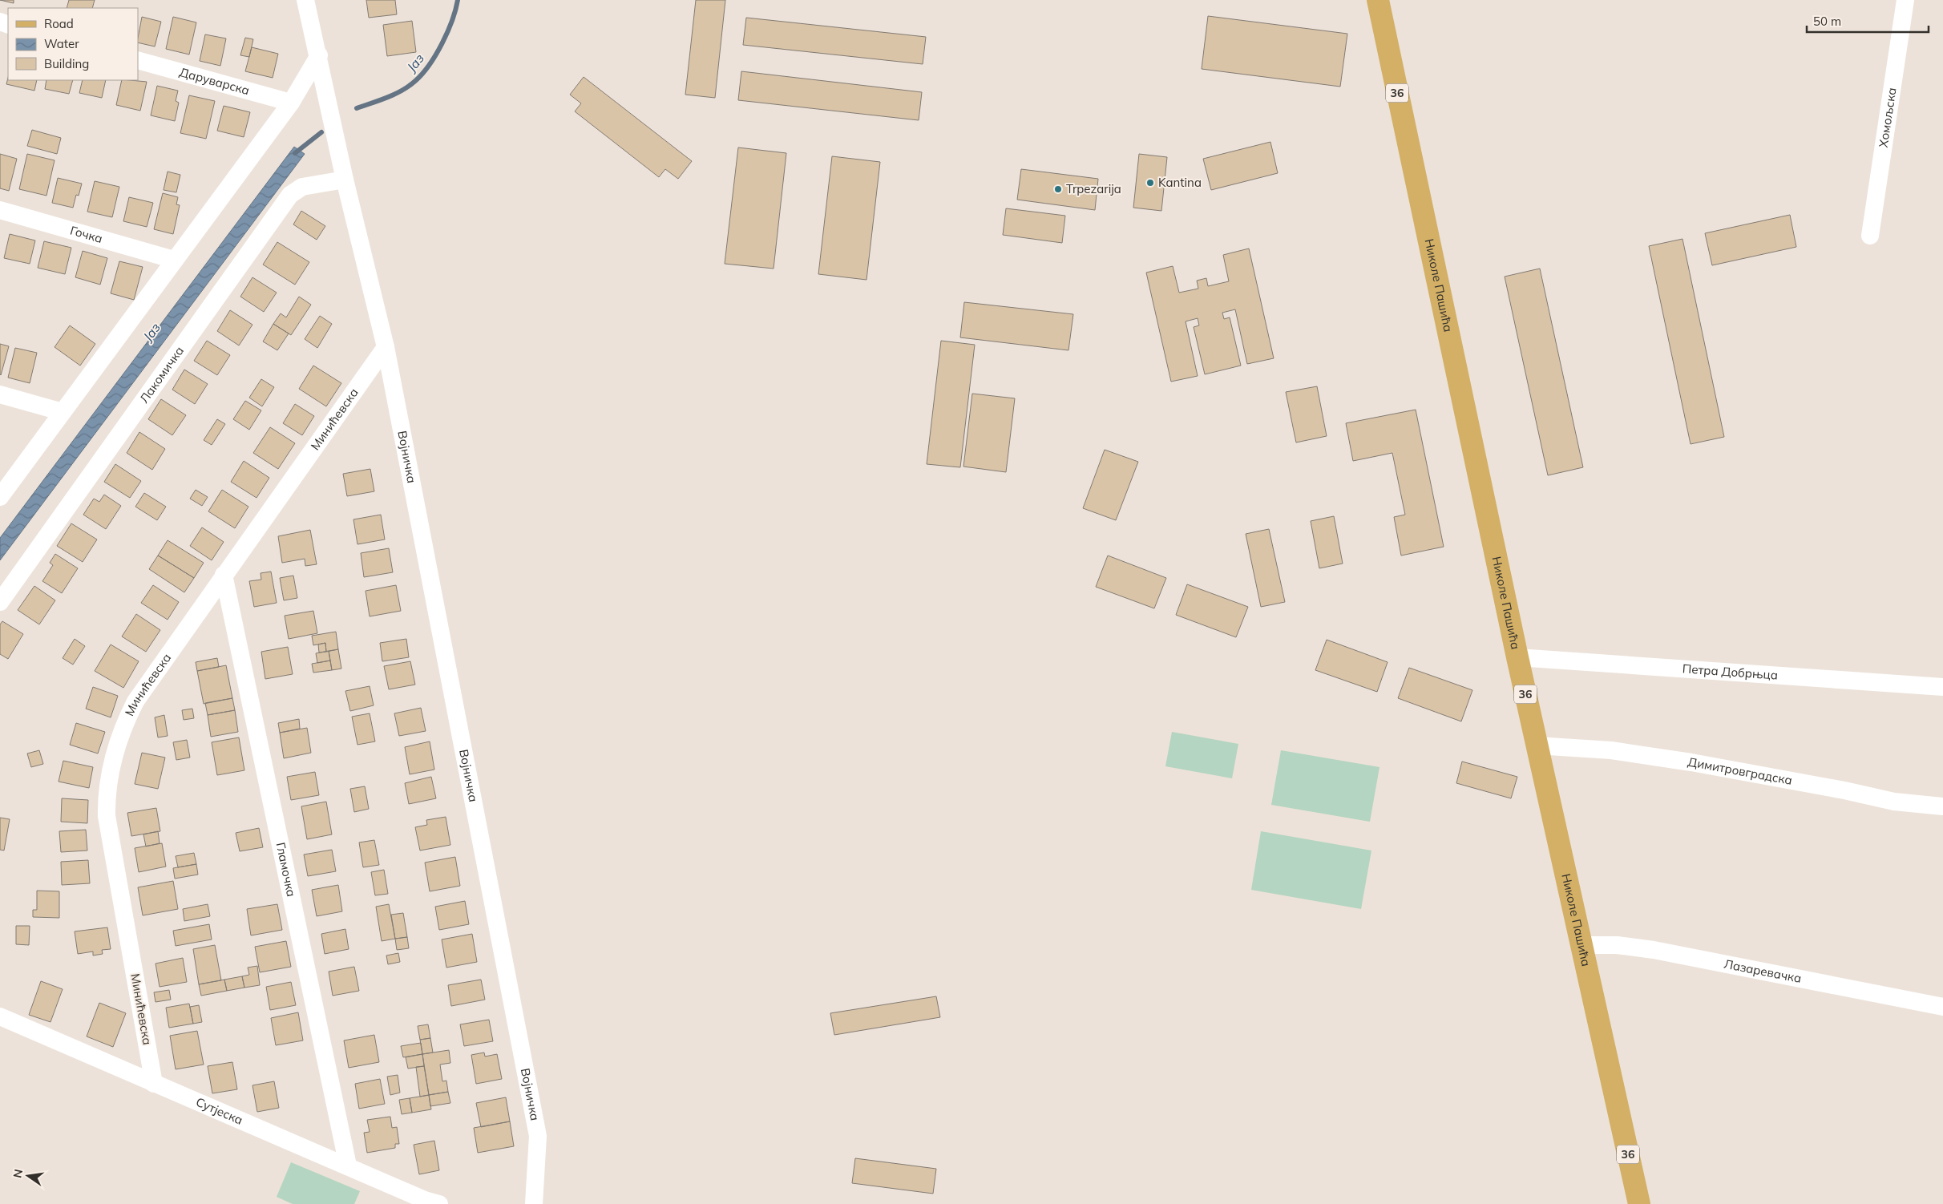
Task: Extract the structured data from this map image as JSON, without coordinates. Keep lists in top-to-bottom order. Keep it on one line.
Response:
{"streets":{"main road":["36","Николе Пашића"],"street":["Даруварска","Хомољска","Гочка","Лакомичка","Минићевска","Војничка","Петра Добрњца","Димитровградска","Гламочка","Лазаревачка","Сутјеска"]},"crossings":[["Николе Пашића","Петра Добрњца"],["Николе Пашића","Димитровградска"],["Николе Пашића","Лазаревачка"],["Лакомичка","Војничка"],["Минићевска","Војничка"],["Минићевска","Гламочка"],["Минићевска","Сутјеска"],["Гламочка","Сутјеска"]],"water":["Јаз"],"places":["Kantina","Trpezarija"],"legend":["Road","Water","Building"],"scale_bar":"50 m","north":"left"}
